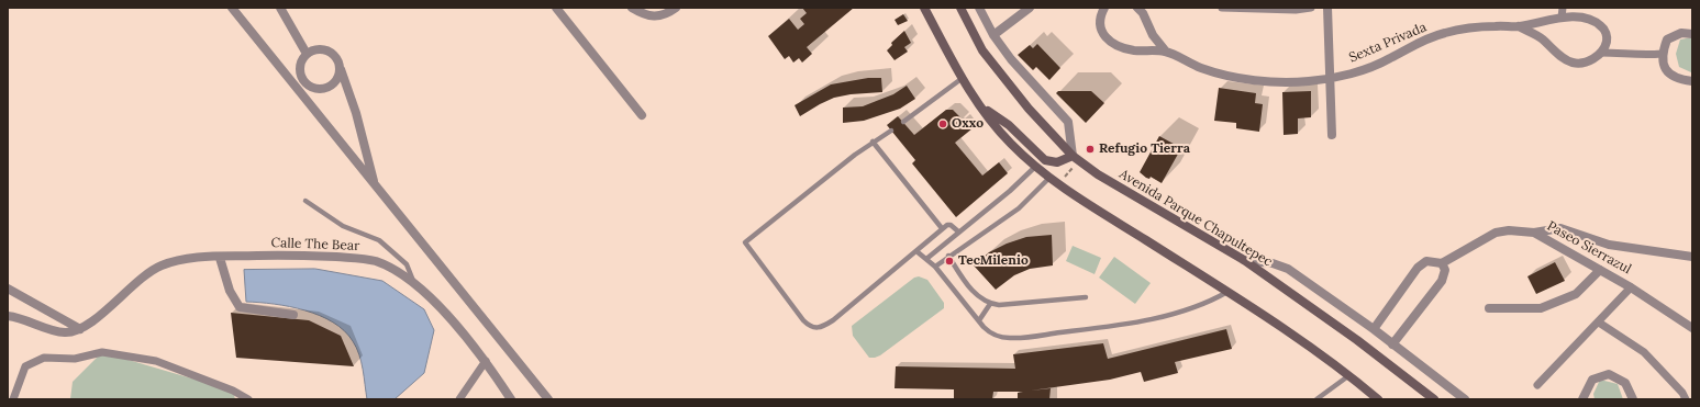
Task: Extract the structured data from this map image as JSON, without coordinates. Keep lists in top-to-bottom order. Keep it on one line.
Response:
{"streets":{"main road":["Avenida Parque Chapultepec"],"street":["Sexta Privada","Calle The Bear","Paseo Sierrazul"]},"places":["Oxxo","Refugio Tierra","TecMilenio"]}
